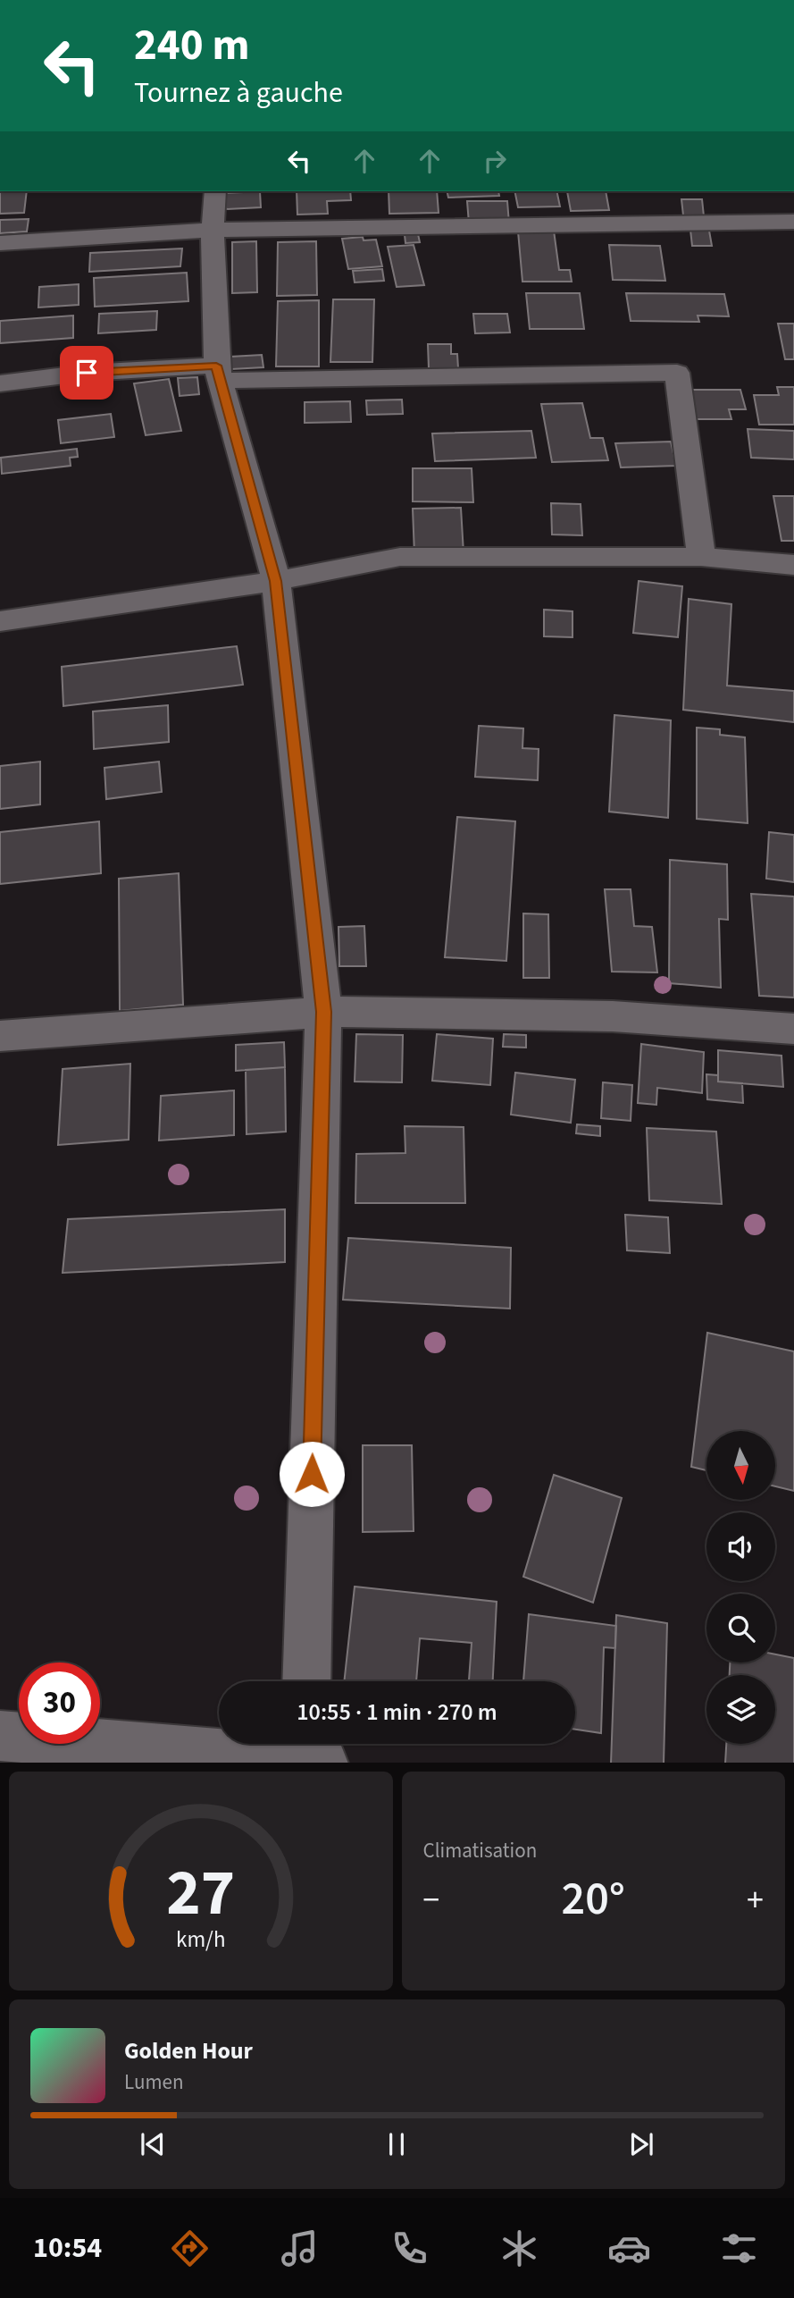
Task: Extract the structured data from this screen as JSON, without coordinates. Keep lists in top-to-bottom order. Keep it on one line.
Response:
{"north":"bottom","page":{"turn":["240 m","Tournez à gauche"],"limit":"30","trip":"10:55 · 1 min · 270 m","tile":"Climatisation","heat":["−","20°","+"],"song":["Golden Hour","Lumen"],"tabs":"10:54","gauge":["27","km/h"]}}
